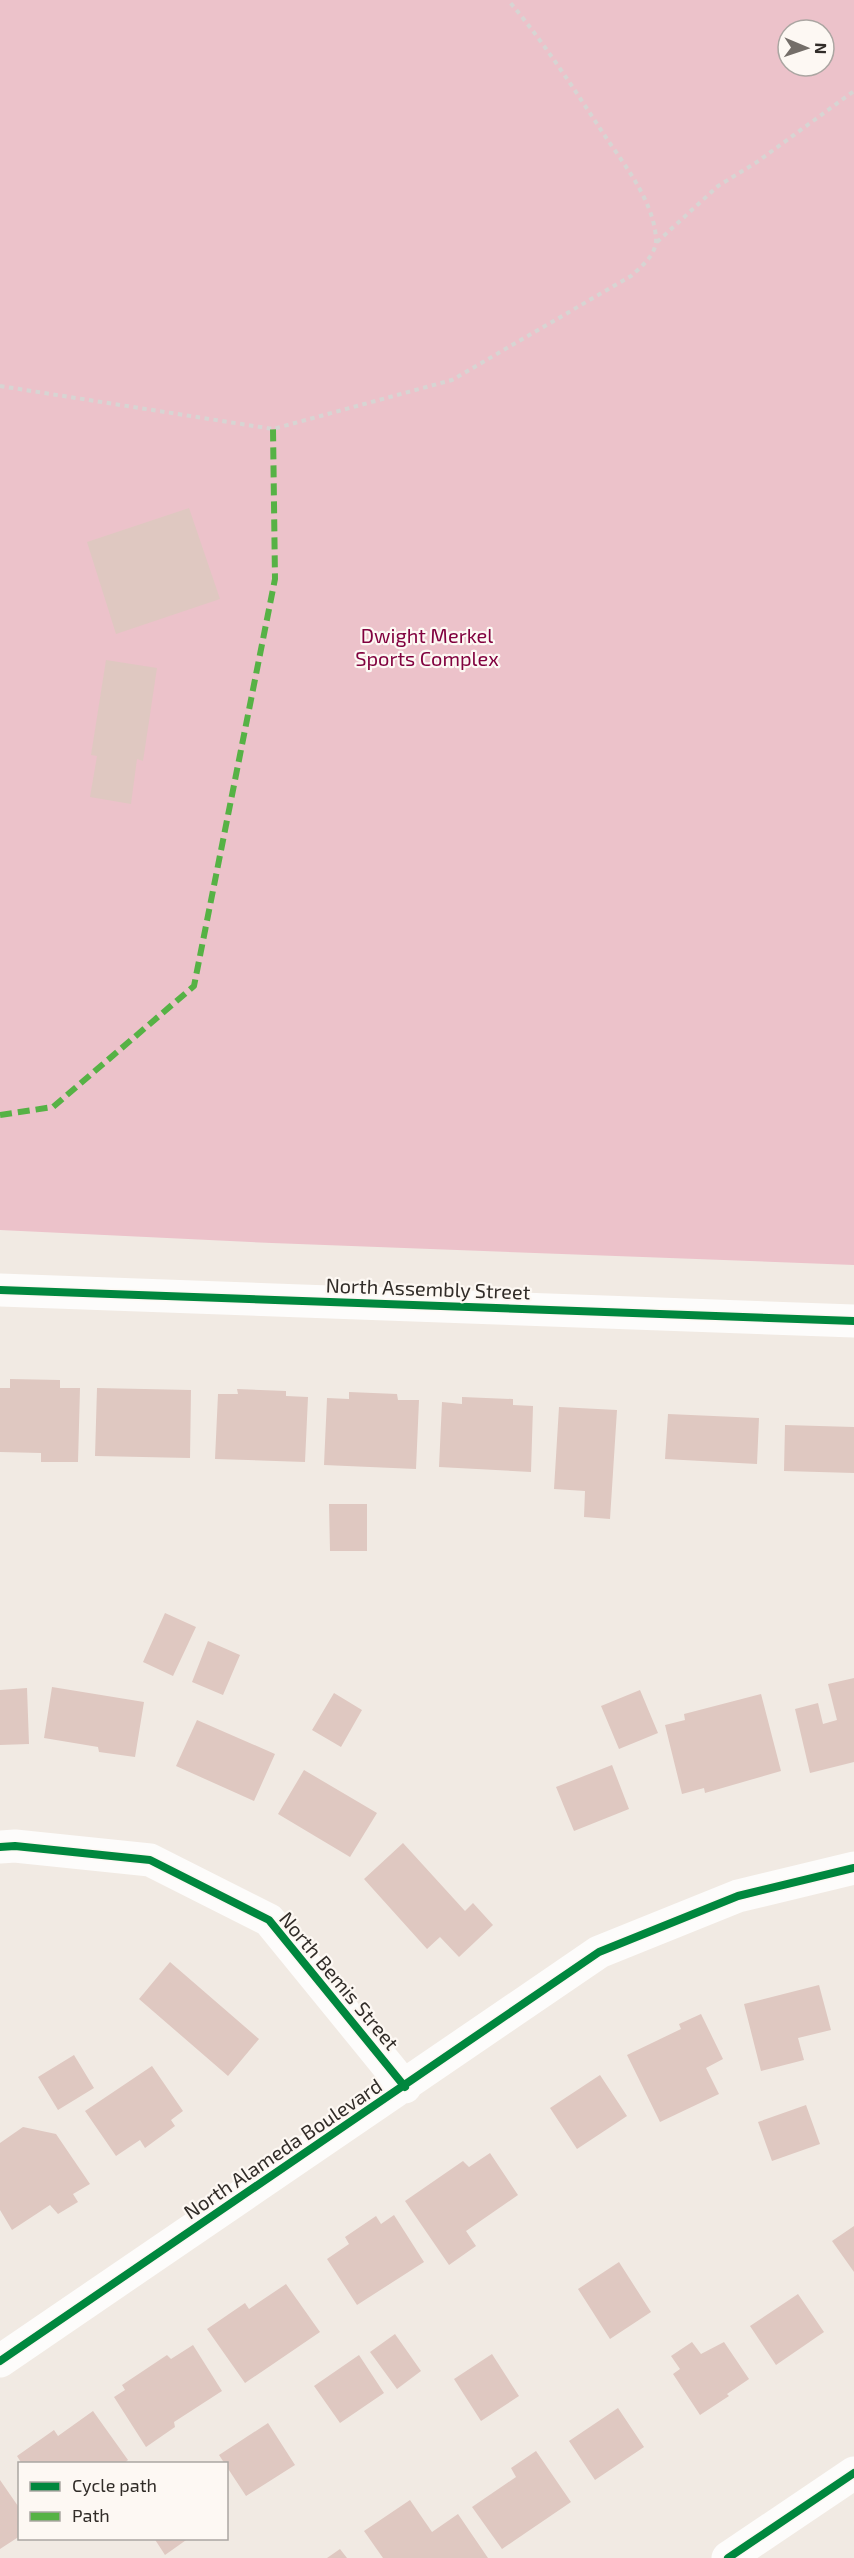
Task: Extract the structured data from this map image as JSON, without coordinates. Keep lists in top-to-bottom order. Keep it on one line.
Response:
{"streets":{"street":["North Assembly Street","North Bemis Street","North Alameda Boulevard"]},"crossings":[["North Bemis Street","North Alameda Boulevard"]],"parks":["Dwight Merkel Sports Complex"],"legend":["Cycle path","Path"],"north":"right"}
